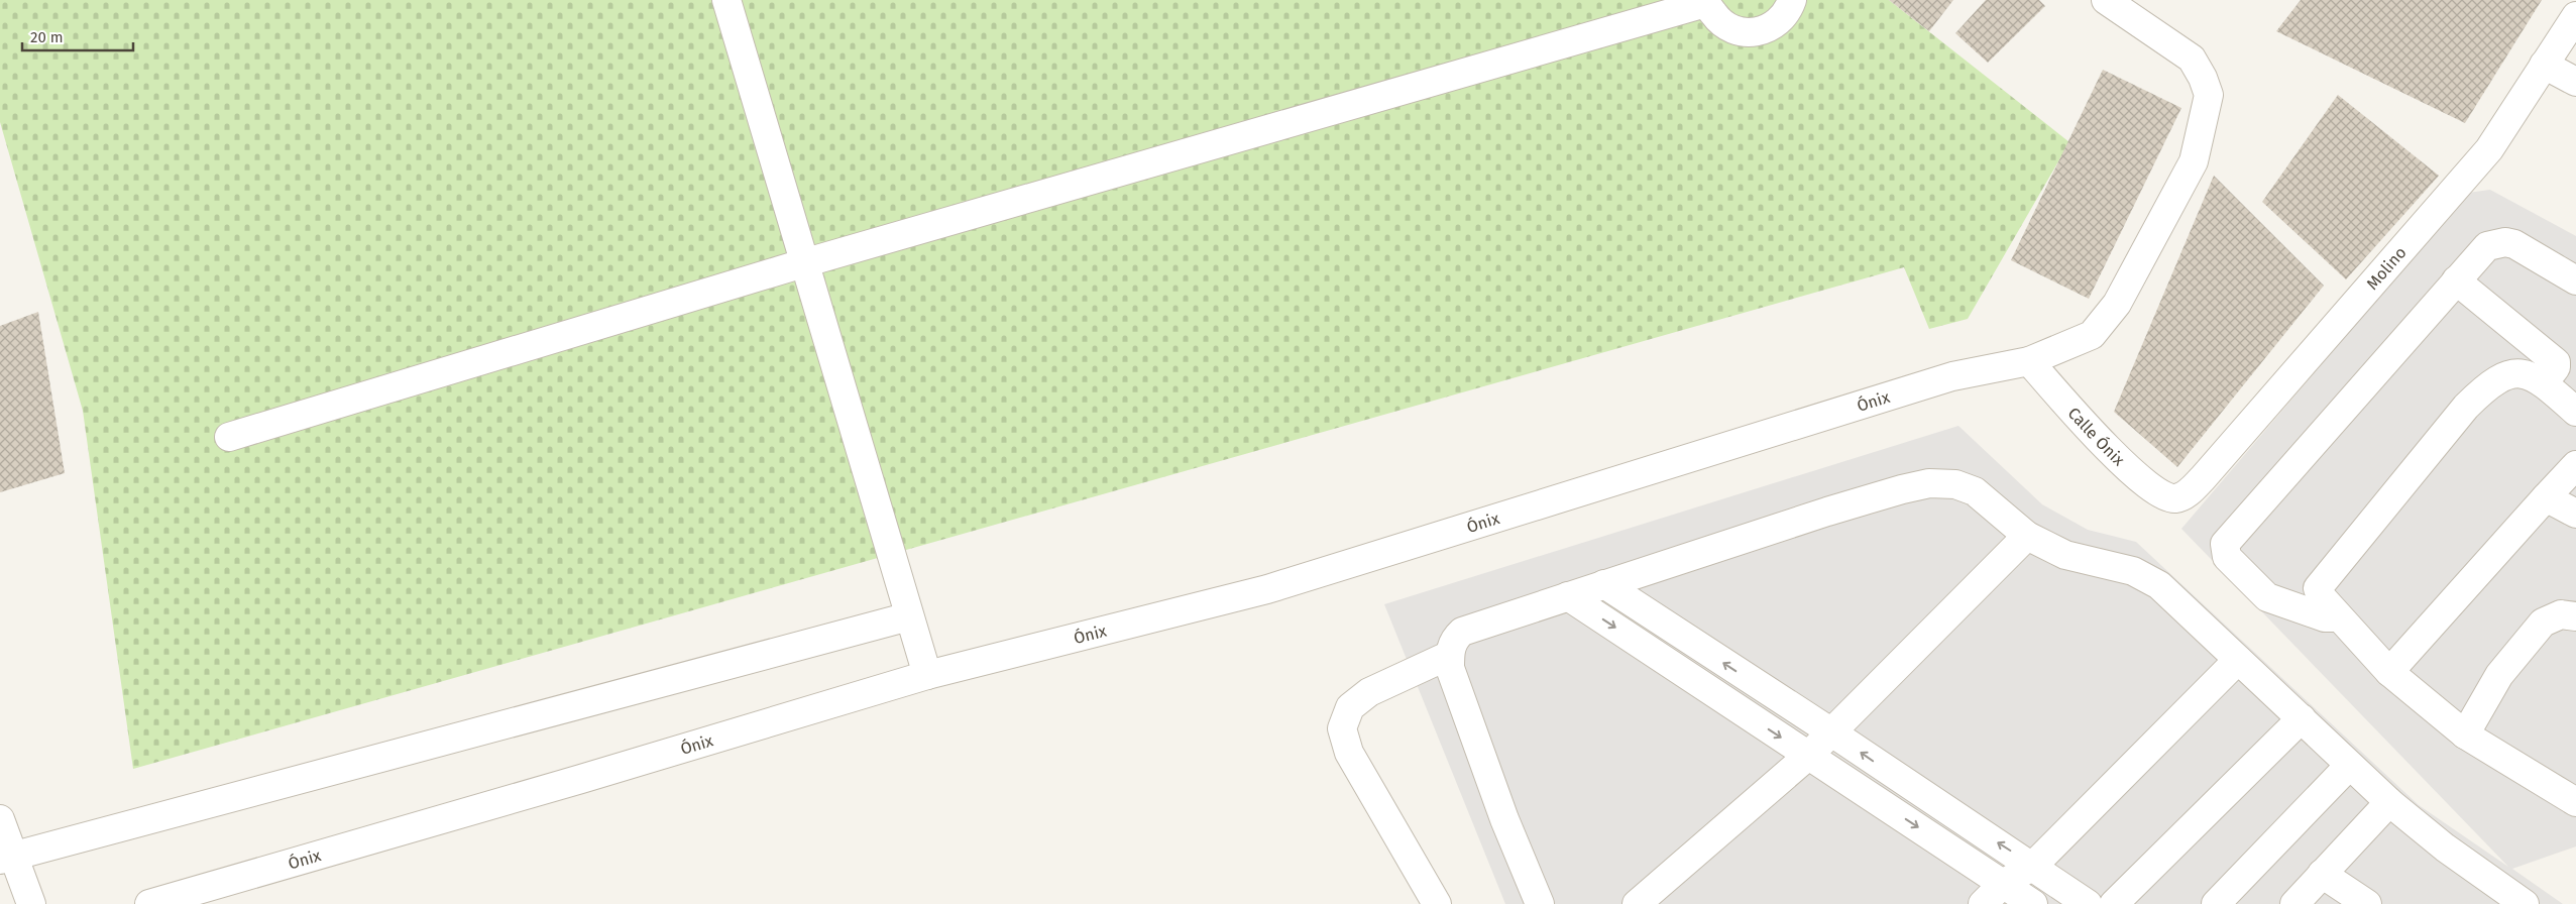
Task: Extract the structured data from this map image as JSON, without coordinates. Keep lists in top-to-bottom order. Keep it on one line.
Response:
{"streets":{"street":["Molino","Ónix","Calle Ónix"]},"crossings":[["Molino","Calle Ónix"],["Ónix","Calle Ónix"]],"scale_bar":"20 m"}
